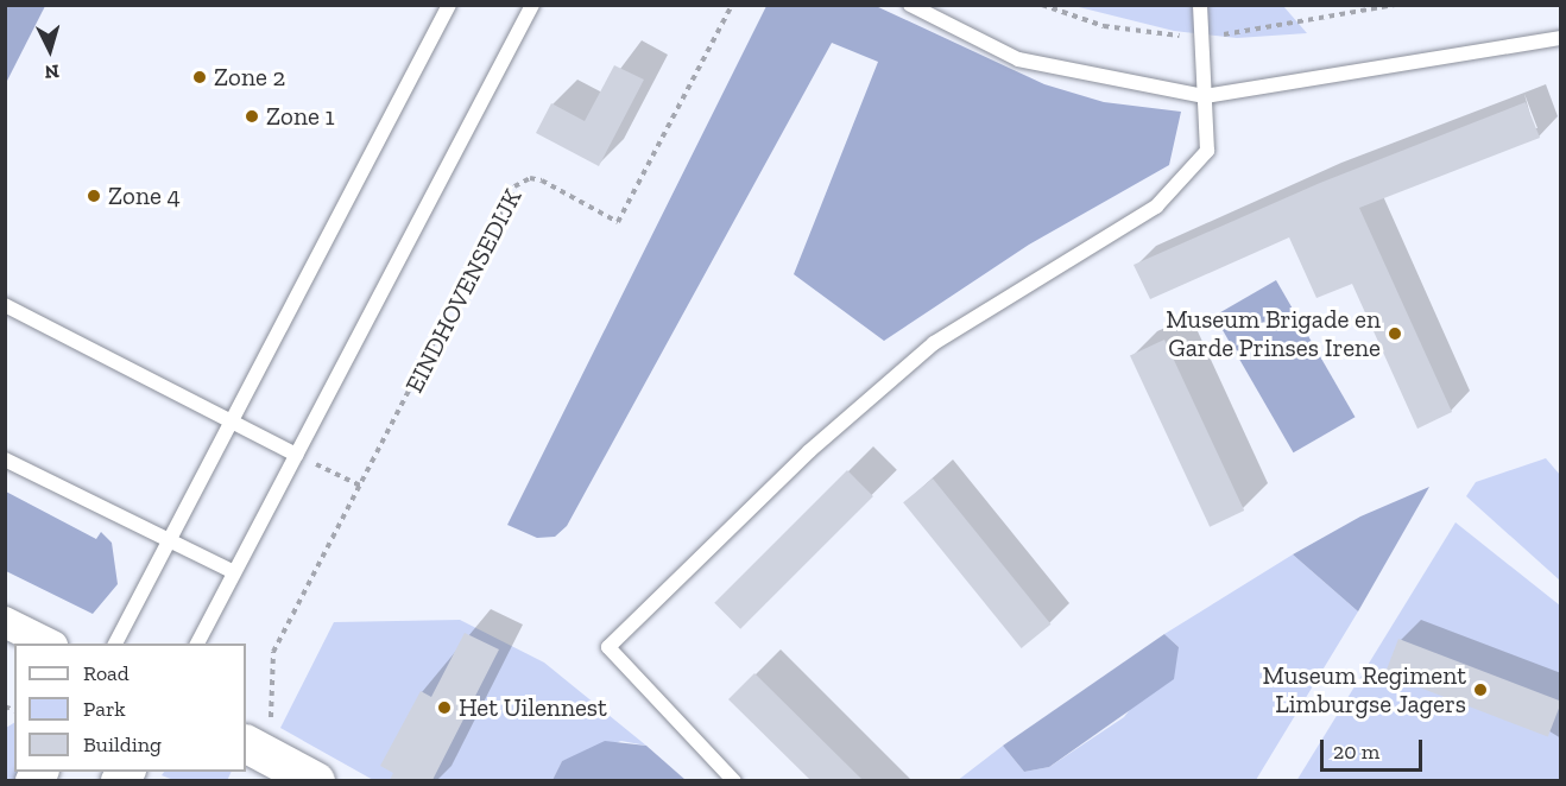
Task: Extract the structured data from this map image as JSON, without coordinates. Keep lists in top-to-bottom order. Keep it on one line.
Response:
{"streets":{"path":["EINDHOVENSEDIJK"]},"places":["Zone 2","Zone 1","Zone 4","Museum Brigade en Garde Prinses Irene","Museum Regiment Limburgse Jagers","Het Uilennest"],"legend":["Road","Park","Building"],"scale_bar":"20 m","north":"bottom"}
